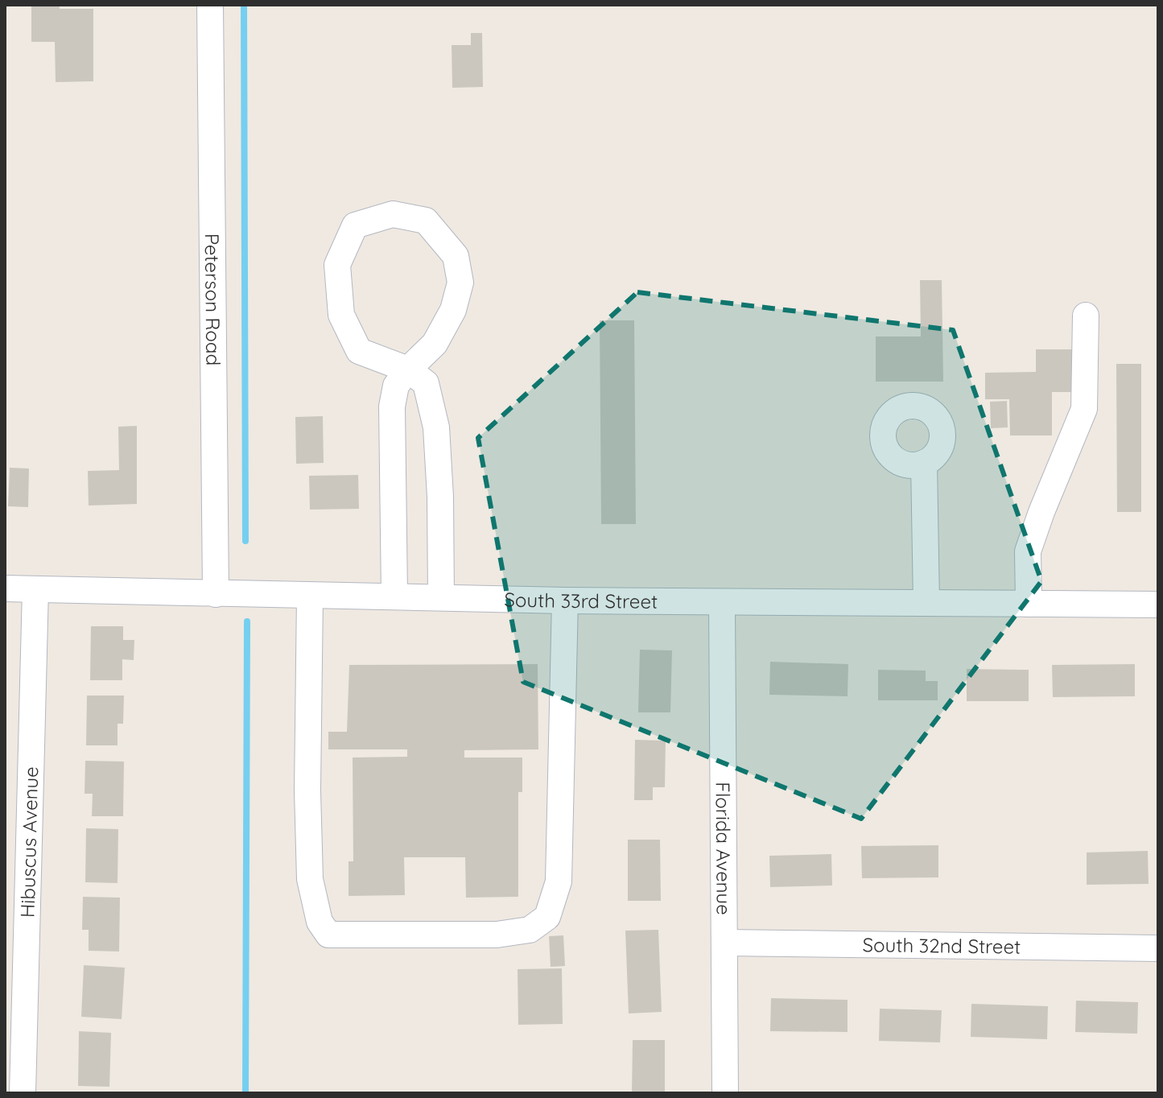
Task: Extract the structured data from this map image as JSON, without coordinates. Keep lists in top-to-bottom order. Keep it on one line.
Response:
{"streets":{"street":["Peterson Road","South 33rd Street","Hibuscus Avenue","Florida Avenue","South 32nd Street"]},"crossings":[["Peterson Road","South 33rd Street"],["South 33rd Street","Hibuscus Avenue"],["South 33rd Street","Florida Avenue"],["Florida Avenue","South 32nd Street"]]}
